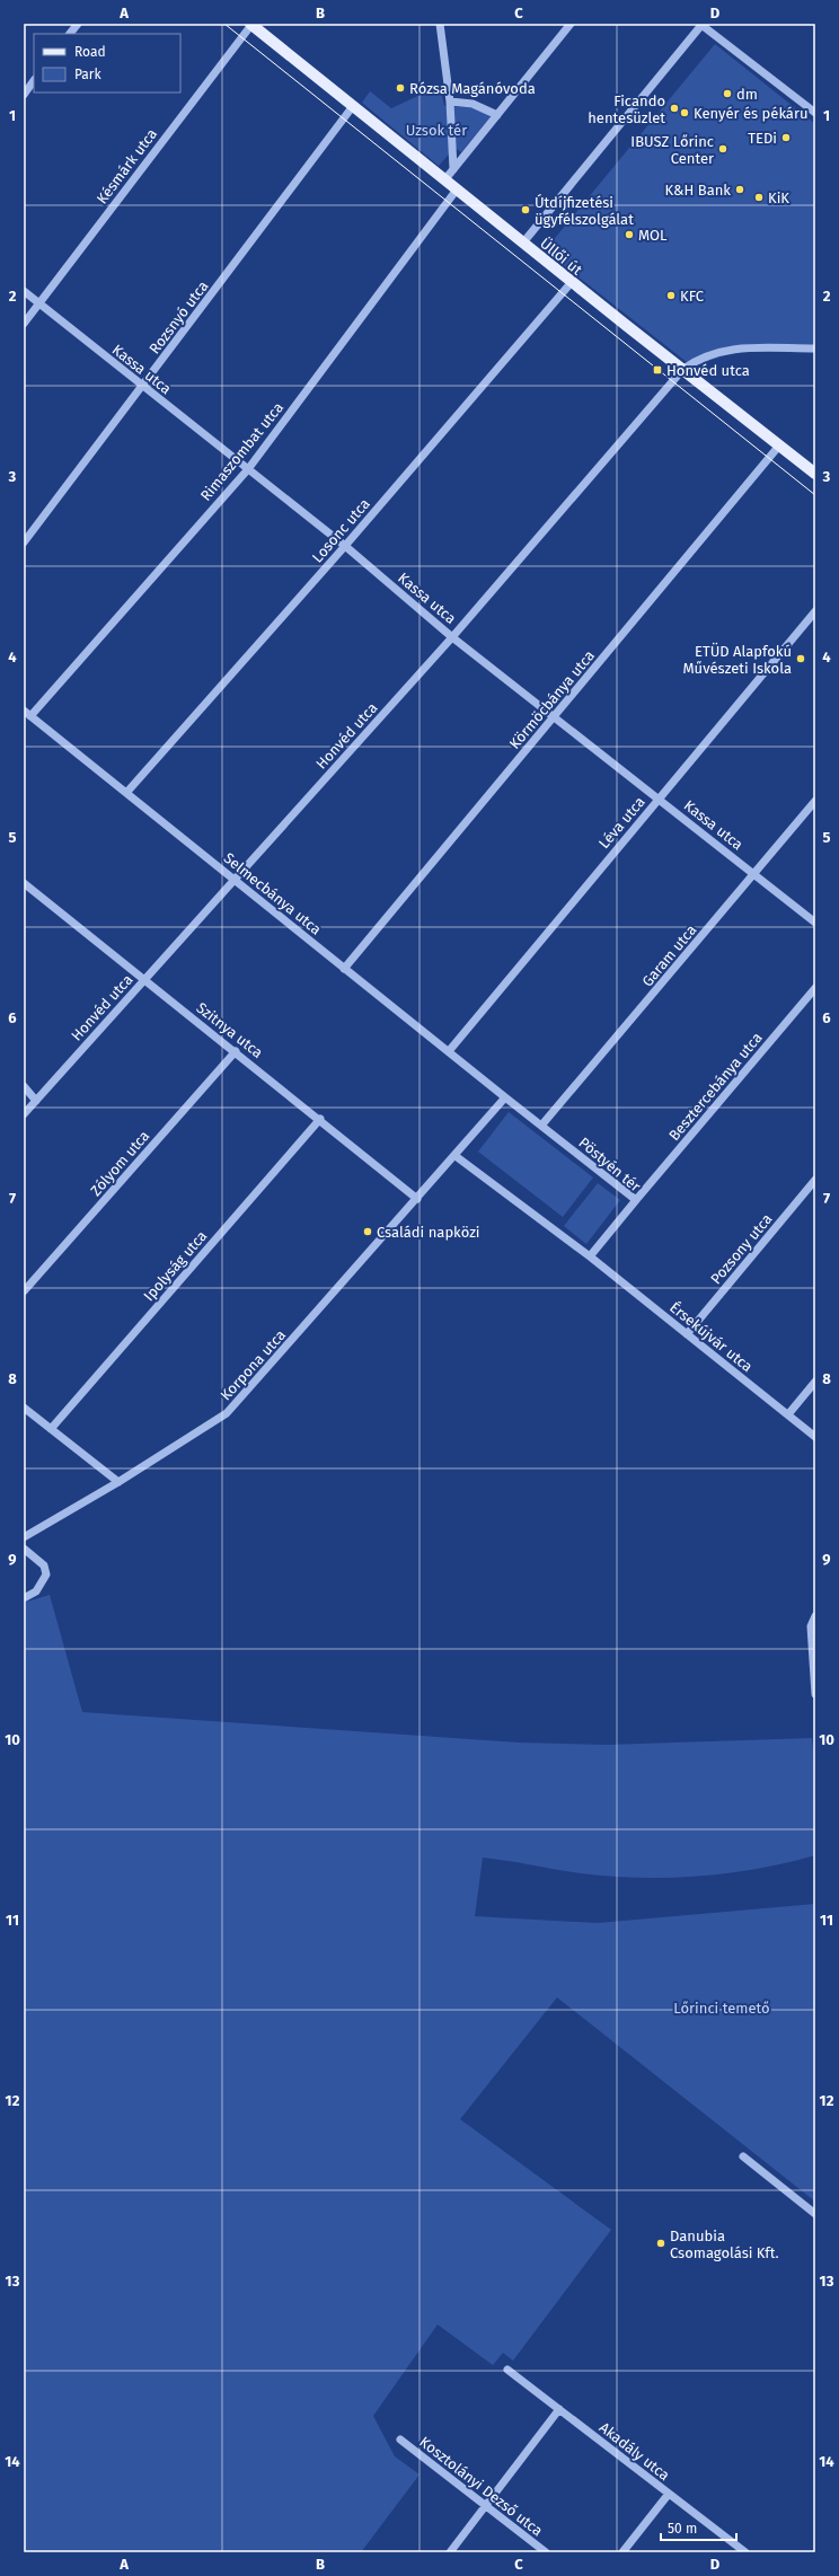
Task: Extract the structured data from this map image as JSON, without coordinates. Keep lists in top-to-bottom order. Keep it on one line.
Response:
{"streets":{"main road":["Üllői út"],"street":["Késmárk utca","Rozsnyó utca","Kassa utca","Rimaszombat utca","Losonc utca","Körmöcbánya utca","Honvéd utca","Léva utca","Selmecbánya utca","Garam utca","Szitnya utca","Besztercebánya utca","Zólyom utca","Pöstyén tér","Pozsony utca","Ipolyság utca","Érsekújvár utca","Korpona utca","Akadály utca","Kosztolányi Dezső utca"]},"crossings":[["Késmárk utca","Üllői út"],["Késmárk utca","Kassa utca"],["Üllői út","Rozsnyó utca"],["Üllői út","Rimaszombat utca"],["Üllői út","Losonc utca"],["Üllői út","Körmöcbánya utca"],["Üllői út","Honvéd utca"],["Rozsnyó utca","Kassa utca"],["Kassa utca","Rimaszombat utca"],["Kassa utca","Losonc utca"],["Kassa utca","Körmöcbánya utca"],["Kassa utca","Honvéd utca"],["Kassa utca","Léva utca"],["Kassa utca","Garam utca"],["Rimaszombat utca","Selmecbánya utca"],["Losonc utca","Selmecbánya utca"],["Körmöcbánya utca","Selmecbánya utca"],["Honvéd utca","Selmecbánya utca"],["Honvéd utca","Szitnya utca"],["Léva utca","Selmecbánya utca"],["Selmecbánya utca","Pöstyén tér"],["Garam utca","Pöstyén tér"],["Szitnya utca","Zólyom utca"],["Szitnya utca","Ipolyság utca"],["Szitnya utca","Korpona utca"],["Besztercebánya utca","Pöstyén tér"],["Pöstyén tér","Érsekújvár utca"],["Pozsony utca","Érsekújvár utca"]],"parks":["Uzsok tér","Lőrinci temető"],"places":{"other":["Rózsa Magánóvoda","dm","Ficando hentesüzlet","Kenyér és pékáru","TEDi","IBUSZ Lőrinc Center","K&H Bank","KiK","Útdíjfizetési ügyfélszolgálat","MOL","KFC","ETÜD Alapfokú Művészeti Iskola","Családi napközi","Danubia Csomagolási Kft."],"transit":["Honvéd utca"]},"legend":["Road","Park"],"scale_bar":"50 m","grid":{"columns":["A","B","C","D"],"rows":["1","2","3","4","5","6","7","8","9","10","11","12","13","14"]}}
